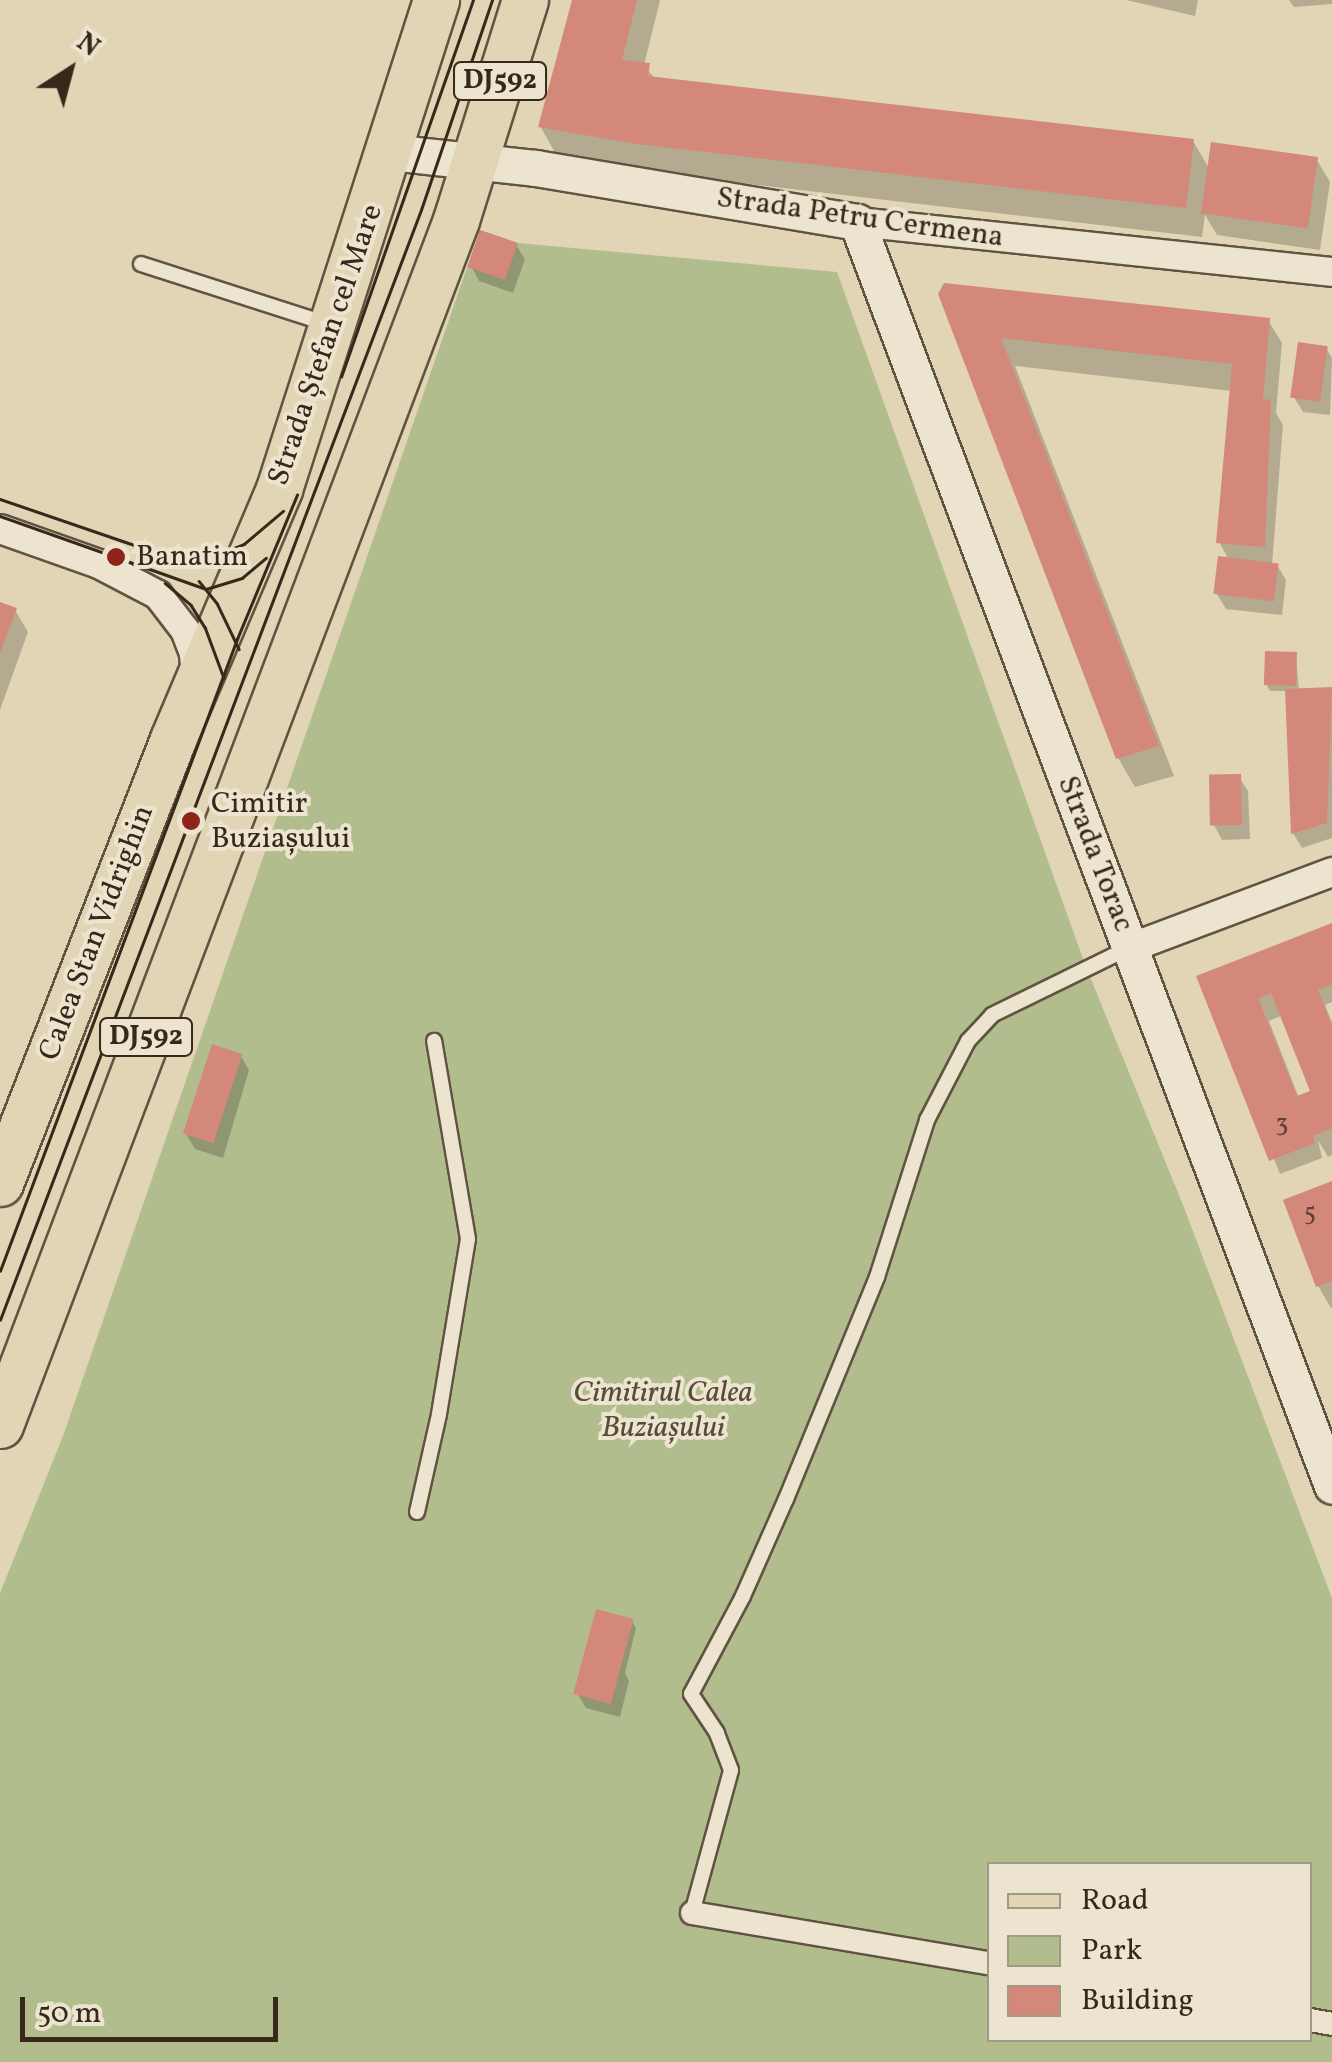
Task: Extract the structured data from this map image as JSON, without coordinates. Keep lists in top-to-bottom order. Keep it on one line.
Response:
{"streets":{"main road":["DJ592","Strada Ștefan cel Mare","Calea Stan Vidrighin"],"street":["Strada Petru Cermena","Strada Torac"]},"crossings":[["DJ592","Strada Petru Cermena"],["Strada Petru Cermena","Strada Ștefan cel Mare"],["Strada Petru Cermena","Strada Torac"],["Strada Ștefan cel Mare","Calea Stan Vidrighin"]],"parks":["Cimitirul Calea Buziașului"],"places":["Banatim","Cimitir Buziașului"],"house_numbers":["3","5"],"legend":["Road","Park","Building"],"scale_bar":"50 m","north":"top right"}
